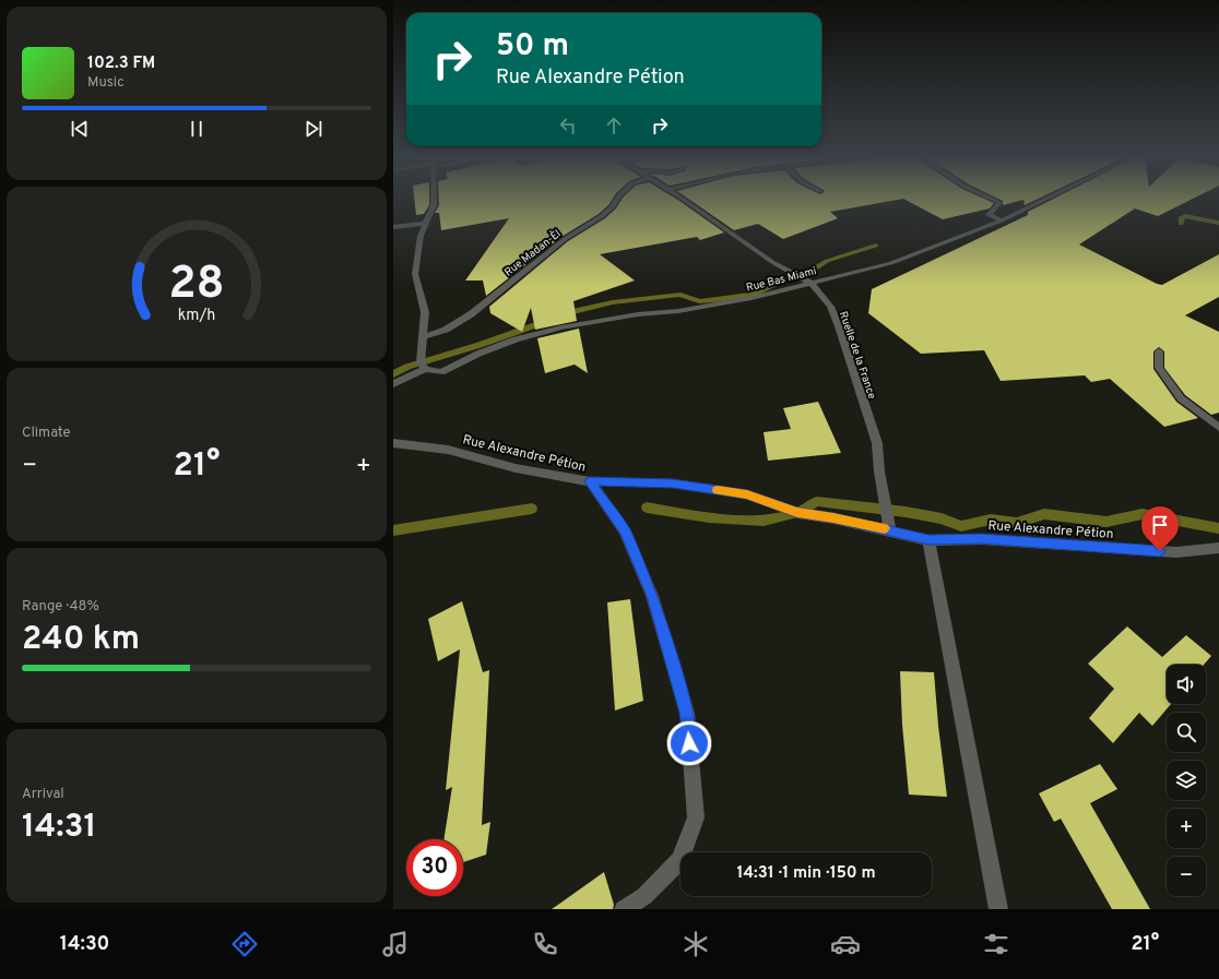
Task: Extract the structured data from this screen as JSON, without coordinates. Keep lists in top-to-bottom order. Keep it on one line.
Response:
{"streets":{"street":["Rue Madan-Èl","Rue Bas Miami","Ruelle de la France","Rue Alexandre Pétion"]},"crossings":[["Rue Bas Miami","Ruelle de la France"],["Ruelle de la France","Rue Alexandre Pétion"]],"page":{"turn":["50 m","Rue Alexandre Pétion"],"song":["102.3 FM","Music"],"tile":["Climate",["Range · 48%","240 km"],["Arrival","14:31"]],"heat":["−","21°","+"],"map_buttons":["+","−"],"limit":"30","trip":"14:31 · 1 min · 150 m","tabs":["14:30","21°"],"gauge":["28","km/h"]}}
